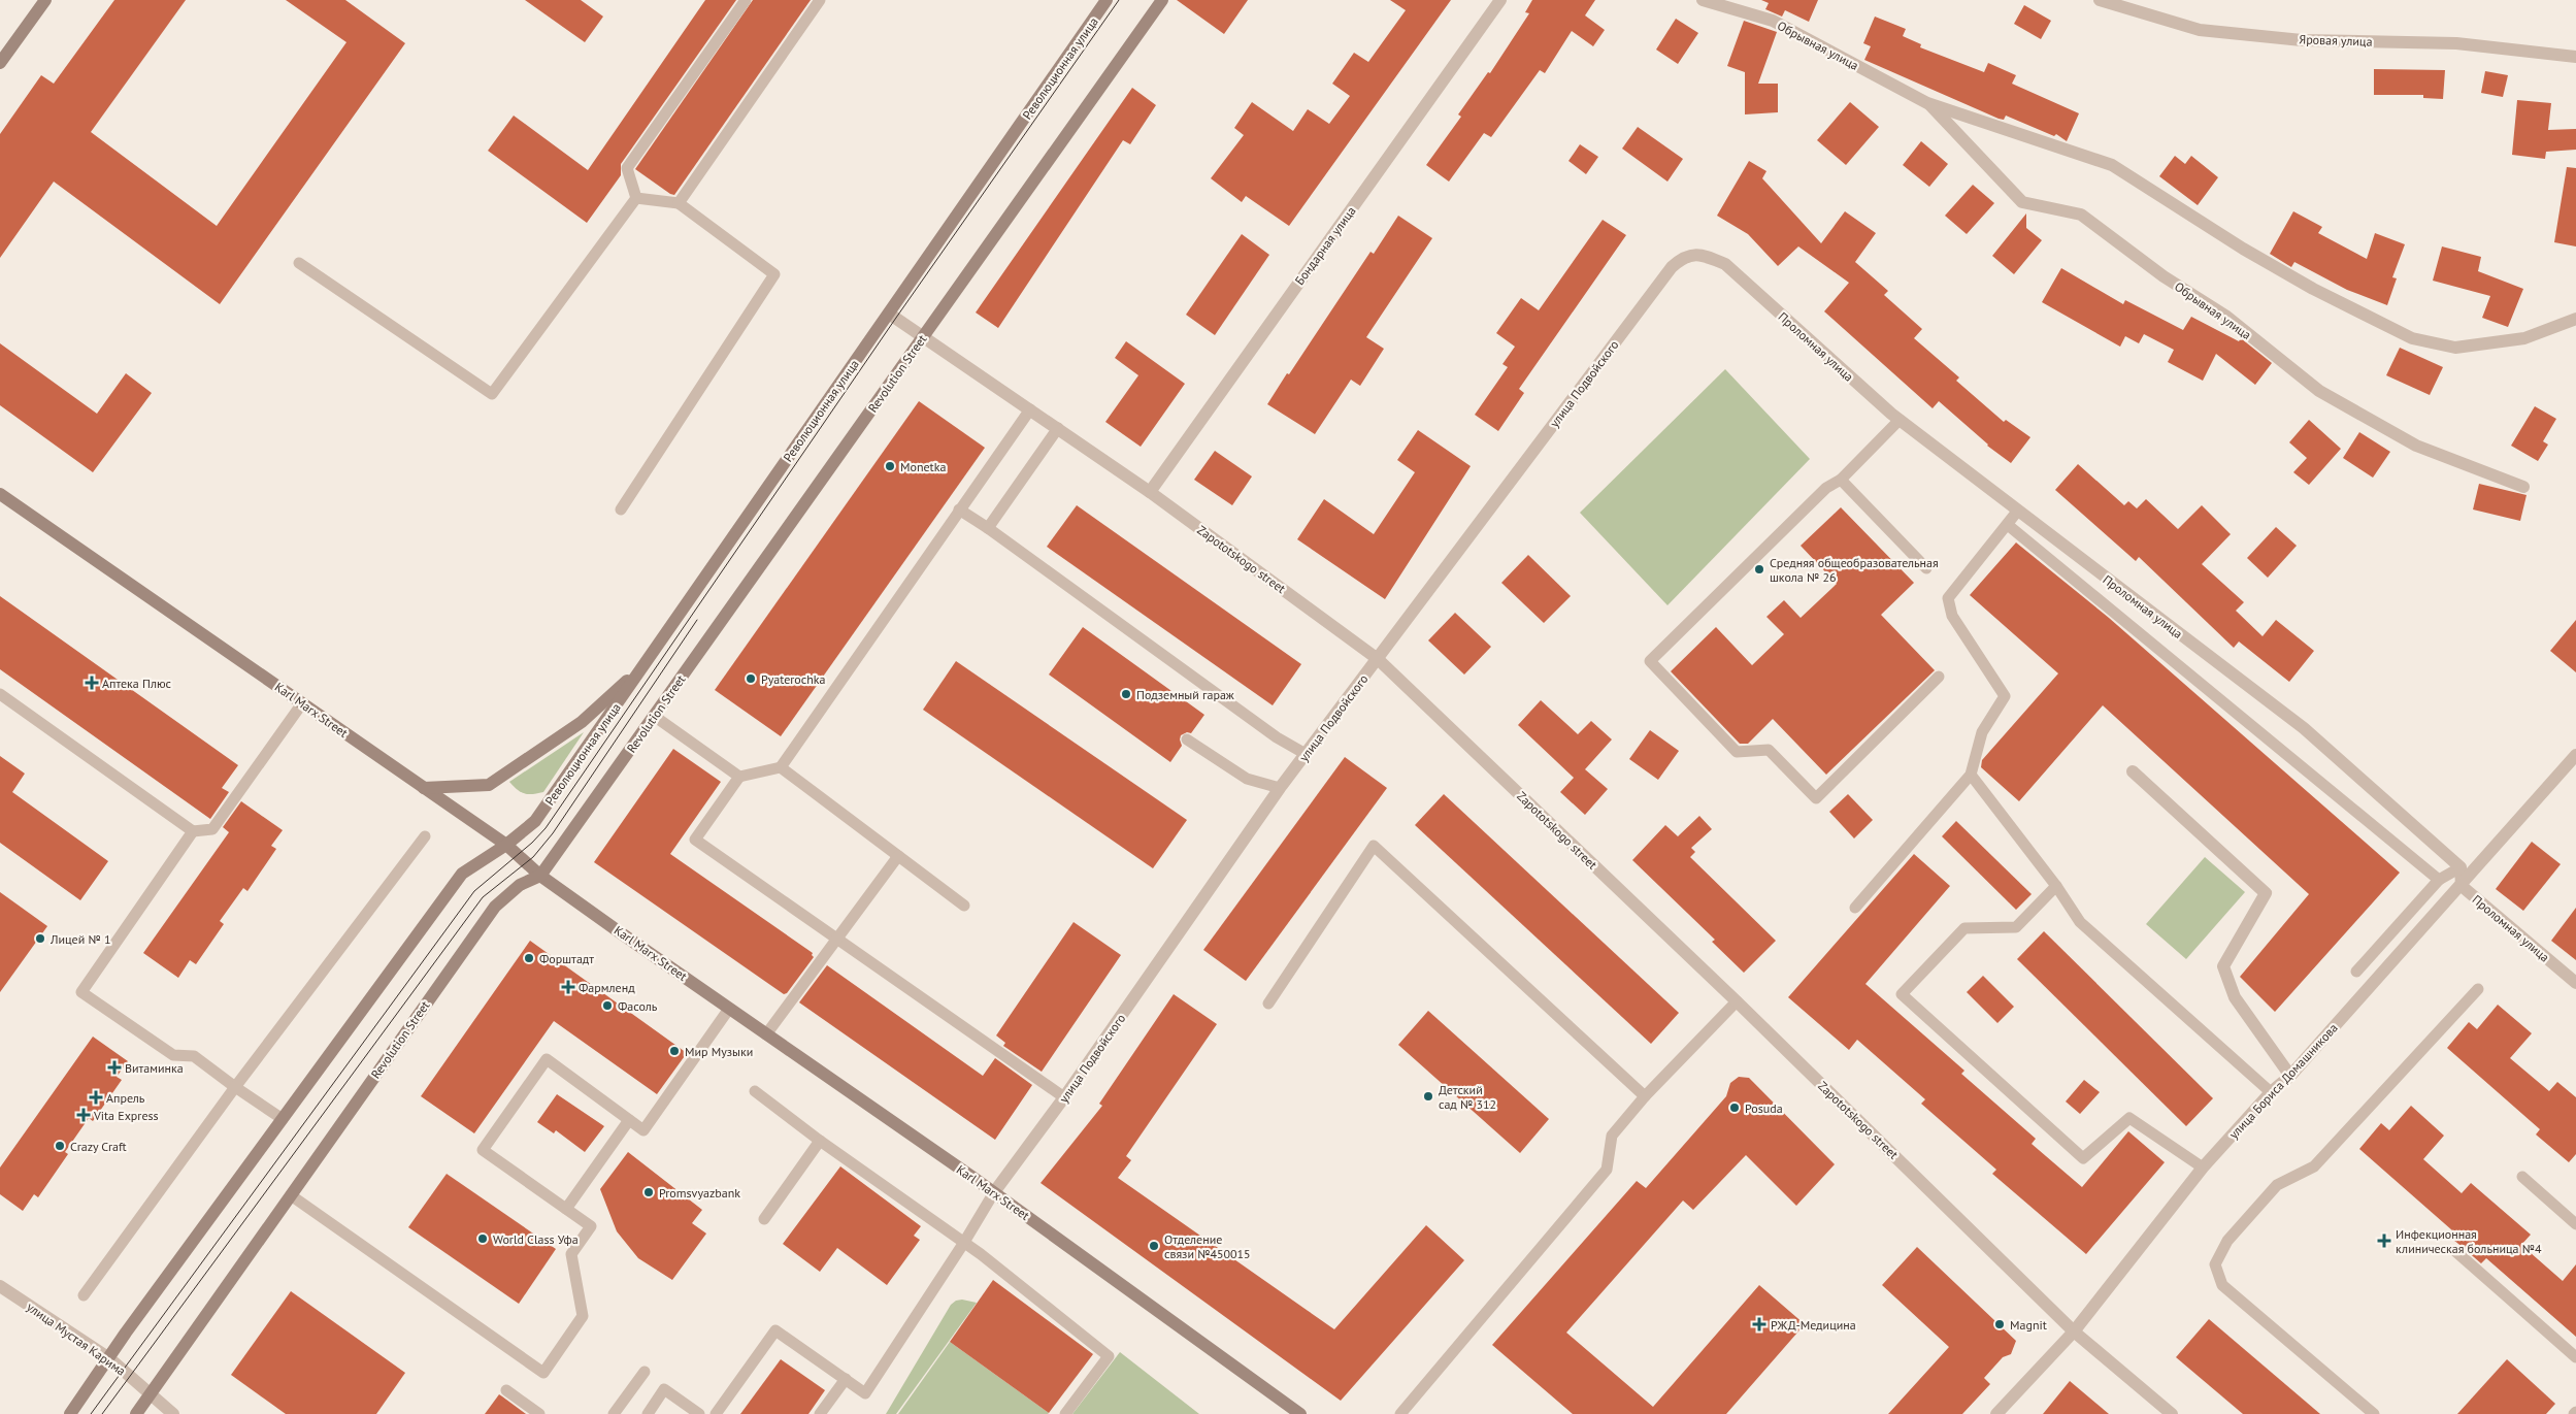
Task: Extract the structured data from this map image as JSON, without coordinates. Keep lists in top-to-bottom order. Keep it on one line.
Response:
{"streets":{"street":["Яровая улица","Обрывная улица","Революционная улица","Бондарная улица","Проломная улица","Revolution Street","улица Подвойского","Zapototskogo street","Karl Marx Street","улица Бориса Домашникова","улица Мустая Карима"]},"crossings":[["Революционная улица","Zapototskogo street"],["Революционная улица","Karl Marx Street"],["Революционная улица","улица Мустая Карима"],["Бондарная улица","Zapototskogo street"],["Проломная улица","улица Подвойского"],["Проломная улица","улица Бориса Домашникова"],["Revolution Street","Zapototskogo street"],["Revolution Street","Karl Marx Street"],["Revolution Street","улица Мустая Карима"],["улица Подвойского","Zapototskogo street"],["улица Подвойского","Karl Marx Street"],["Zapototskogo street","улица Бориса Домашникова"]],"places":{"other":["Monetka","Средняя общеобразовательная школа № 26","Pyaterochka","Подземный гараж","Лицей № 1","Форштадт","Фасоль","Мир Музыки","Детский сад № 312","Posuda","Crazy Craft","Promsvyazbank","World Class Уфа","Отделение связи №450015","Magnit"],"health":["Аптека Плюс","Фармленд","Витаминка","Апрель","Vita Express","Инфекционная клиническая больница №4","РЖД-Медицина"]}}
